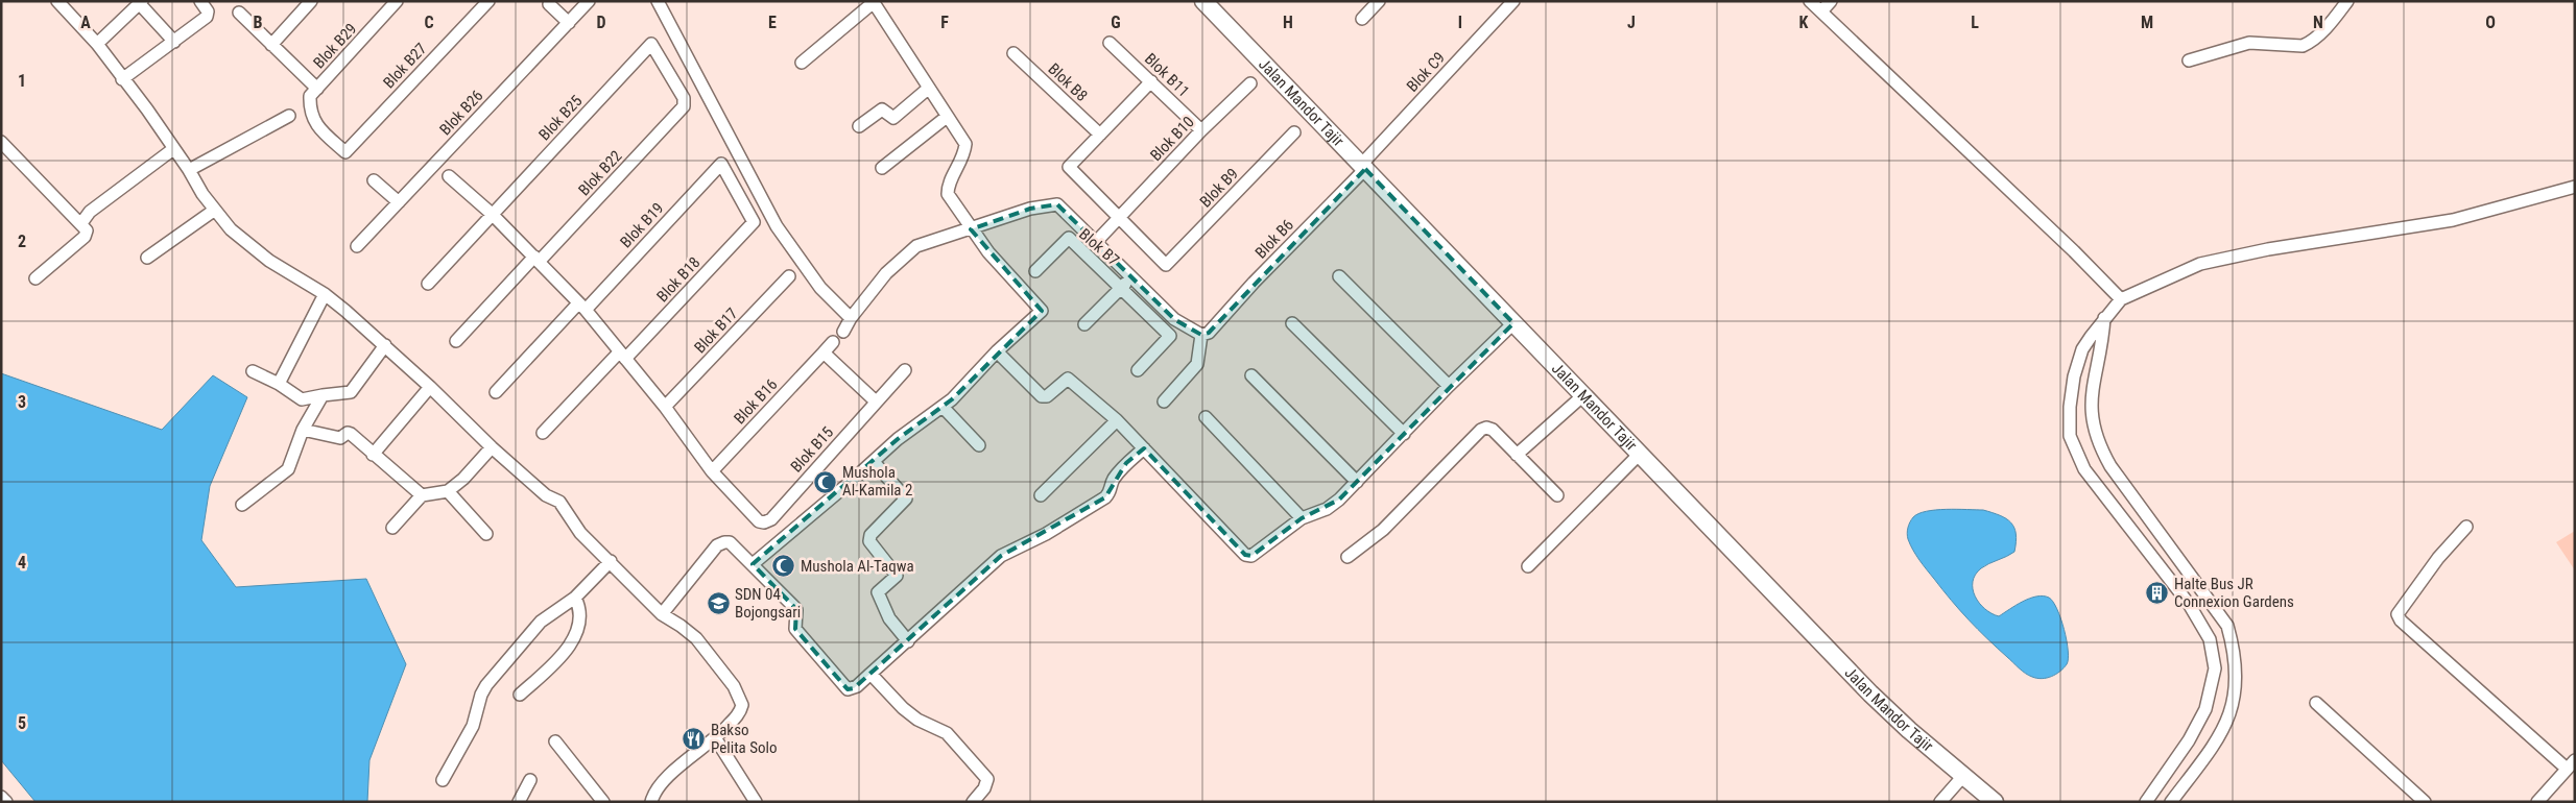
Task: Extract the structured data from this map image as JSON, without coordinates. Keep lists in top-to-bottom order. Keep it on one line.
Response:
{"streets":{"street":["Blok B29","Blok B27","Blok C9","Blok B11","Blok B8","Jalan Mandor Tajir","Blok B26","Blok B25","Blok B10","Blok B22","Blok B9","Blok B19","Blok B6","Blok B7","Blok B18","Blok B17","Blok B16","Blok B15"]},"crossings":[["Blok B29","Blok B27"],["Blok C9","Jalan Mandor Tajir"],["Blok C9","Blok B6"],["Blok B11","Blok B10"],["Jalan Mandor Tajir","Blok B6"],["Blok B25","Blok B22"],["Blok B10","Blok B9"],["Blok B19","Blok B18"],["Blok B16","Blok B15"]],"places":{"mosque":["Mushola Al-Kamila 2","Mushola Al-Taqwa"],"building":["Halte Bus JR Connexion Gardens"],"school or university":["SDN 04 Bojongsari"],"restaurant":["Bakso Pelita Solo"]},"grid":{"columns":["A","B","C","D","E","F","G","H","I","J","K","L","M","N","O"],"rows":["1","2","3","4","5"]}}
